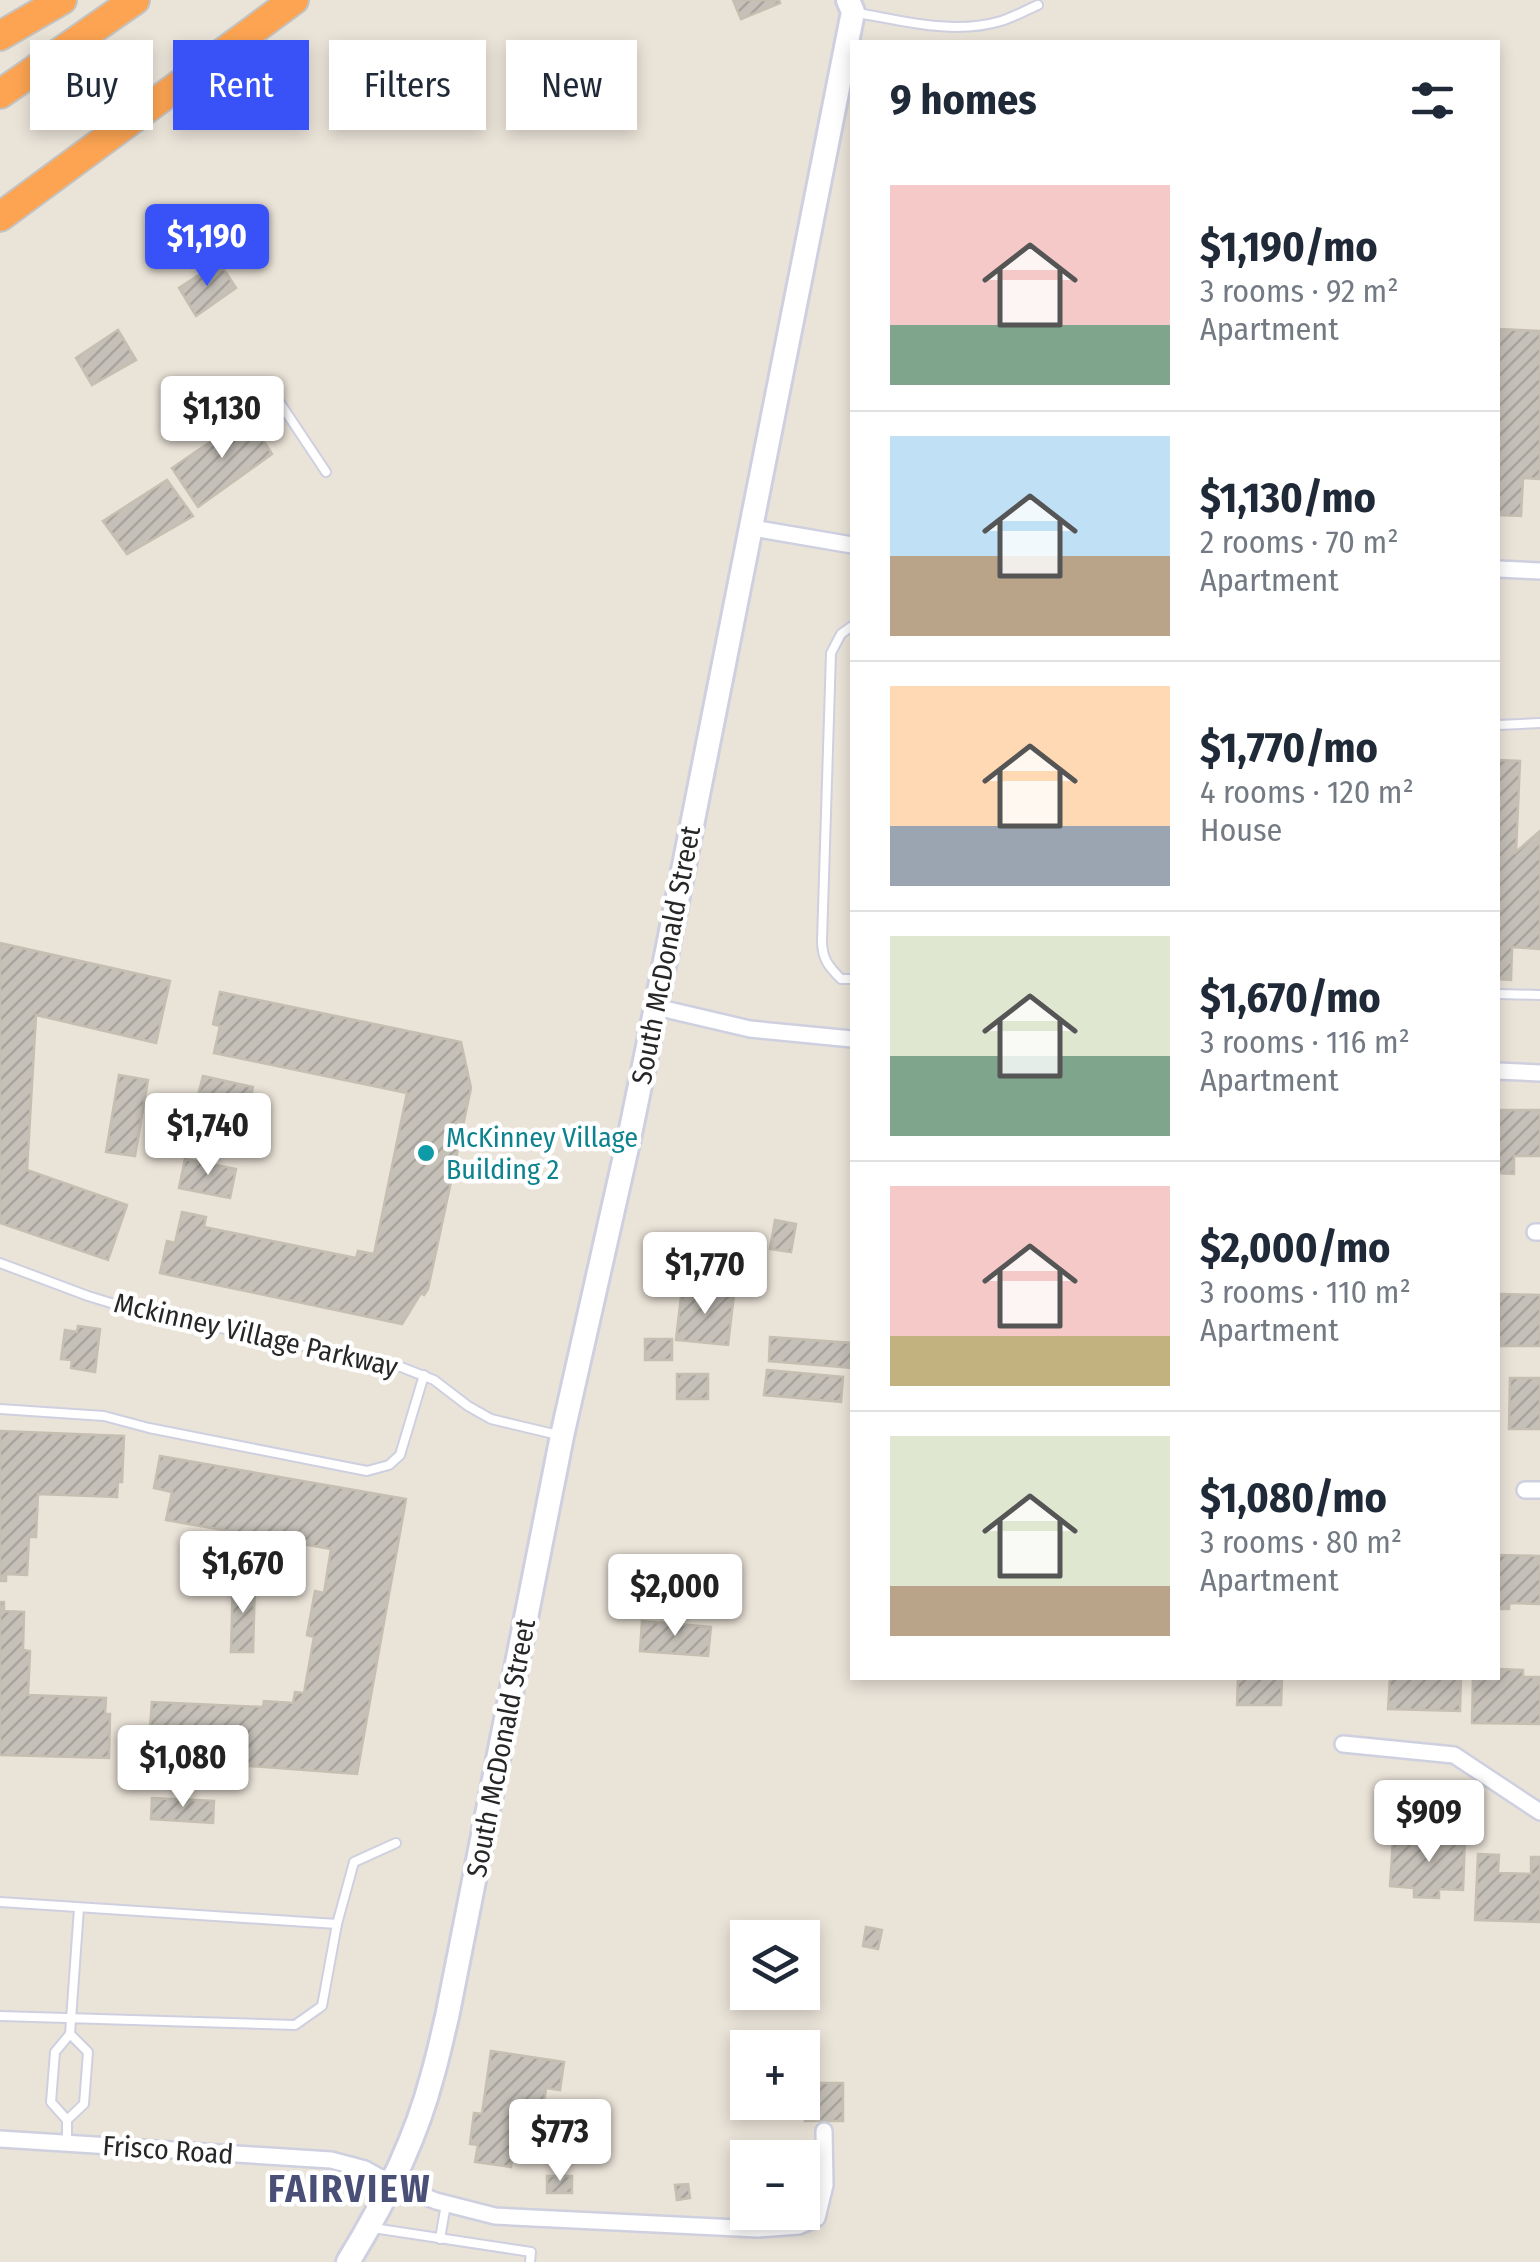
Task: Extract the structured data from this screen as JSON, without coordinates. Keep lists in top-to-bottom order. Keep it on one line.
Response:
{"streets":{"main road":["South McDonald Street"],"street":["Frisco Road"],"lane":["Mckinney Village Parkway"]},"crossings":[["South McDonald Street","Mckinney Village Parkway"],["South McDonald Street","Frisco Road"]],"districts":["FAIRVIEW"],"places":["McKinney Village Building 2"],"page":{"chip":["Buy","Rent","Filters","New"],"heading":"9 homes","list":[{"name":"$1,190/mo","note":"3 rooms · 92 m² · Apartment"},{"name":"$1,130/mo","note":"2 rooms · 70 m² · Apartment"},{"name":"$1,770/mo","note":"4 rooms · 120 m² · House"},{"name":"$1,670/mo","note":"3 rooms · 116 m² · Apartment"},{"name":"$2,000/mo","note":"3 rooms · 110 m² · Apartment"},{"name":"$1,080/mo","note":"3 rooms · 80 m² · Apartment"}],"price":["$1,190","$1,130","$1,740","$1,770","$1,670","$2,000","$1,080","$909","$773"],"map_buttons":["+","−"]}}
